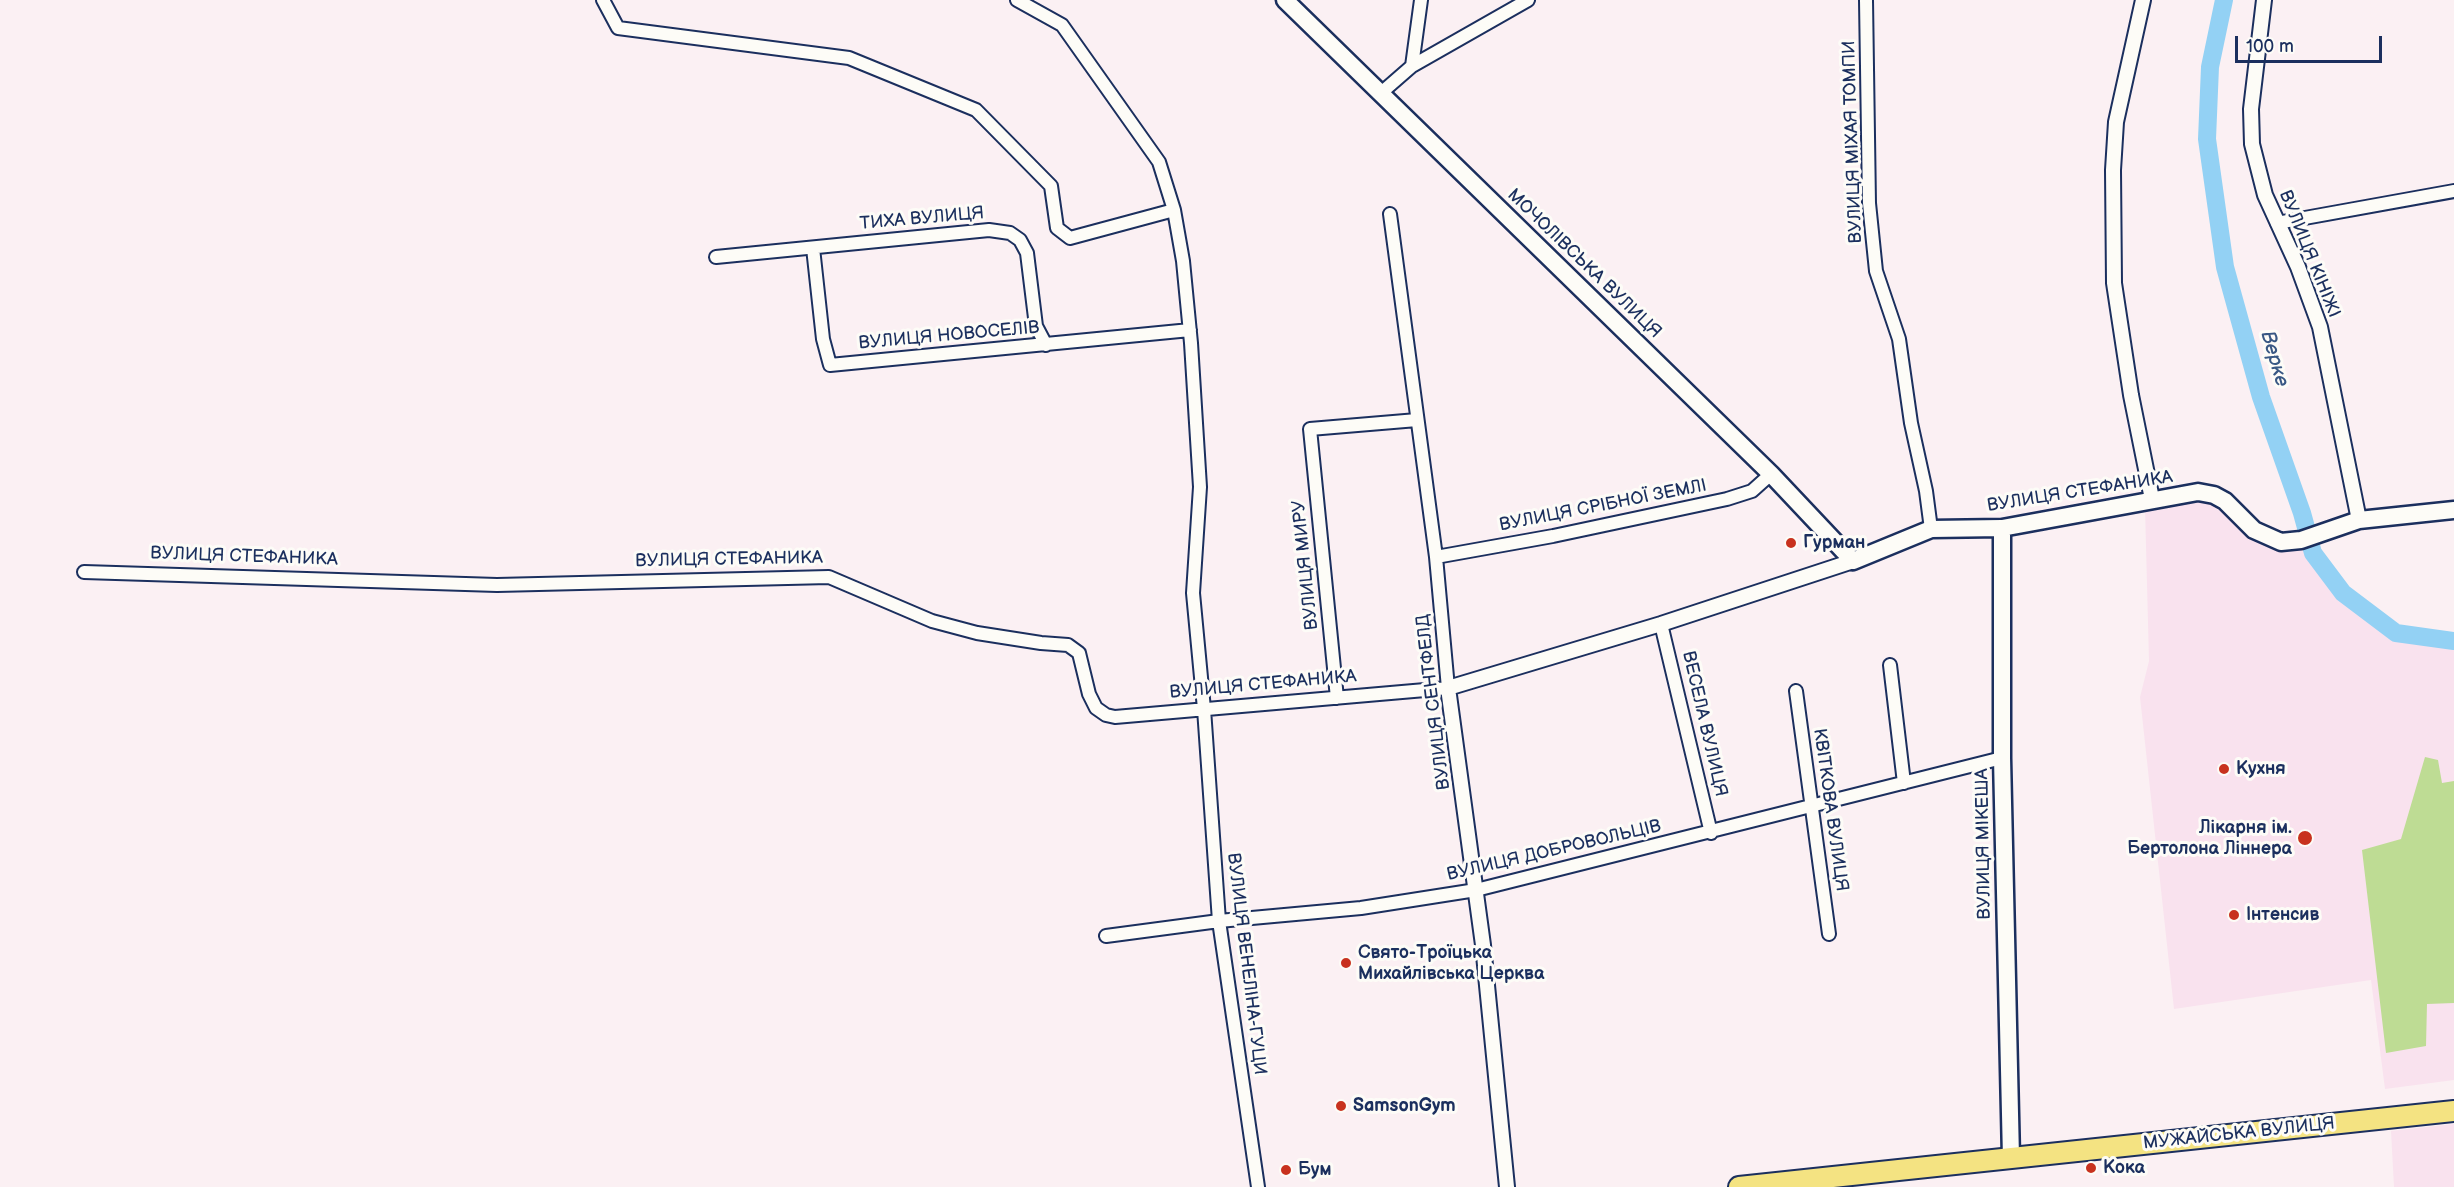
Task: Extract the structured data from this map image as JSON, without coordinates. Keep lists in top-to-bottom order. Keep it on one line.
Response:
{"streets":{"highway":["МУЖАЙСЬКА ВУЛИЦЯ"],"main road":["МОЧОЛІВСЬКА ВУЛИЦЯ","ВУЛИЦЯ СТЕФАНИКА","ВУЛИЦЯ МІКЕША"],"street":["ВУЛИЦЯ МІХАЯ ТОМПИ","ТИХА ВУЛИЦЯ","ВУЛИЦЯ КІНІЖІ","ВУЛИЦЯ НОВОСЕЛІВ","ВУЛИЦЯ СРІБНОЇ ЗЕМЛІ","ВУЛИЦЯ МИРУ","ВУЛИЦЯ СЕНТФЕЛД","ВЕСЕЛА ВУЛИЦЯ","КВІТКОВА ВУЛИЦЯ","ВУЛИЦЯ ДОБРОВОЛЬЦІВ","ВУЛИЦЯ ВЕНЕЛІНА-ГУЦИ"]},"crossings":[["ВУЛИЦЯ МІХАЯ ТОМПИ","ВУЛИЦЯ СТЕФАНИКА"],["ТИХА ВУЛИЦЯ","ВУЛИЦЯ НОВОСЕЛІВ"],["ВУЛИЦЯ КІНІЖІ","ВУЛИЦЯ СТЕФАНИКА"],["МОЧОЛІВСЬКА ВУЛИЦЯ","ВУЛИЦЯ СТЕФАНИКА"],["МОЧОЛІВСЬКА ВУЛИЦЯ","ВУЛИЦЯ СРІБНОЇ ЗЕМЛІ"],["ВУЛИЦЯ НОВОСЕЛІВ","ВУЛИЦЯ ВЕНЕЛІНА-ГУЦИ"],["ВУЛИЦЯ СТЕФАНИКА","ВУЛИЦЯ МИРУ"],["ВУЛИЦЯ СТЕФАНИКА","ВУЛИЦЯ СЕНТФЕЛД"],["ВУЛИЦЯ СТЕФАНИКА","ВЕСЕЛА ВУЛИЦЯ"],["ВУЛИЦЯ СТЕФАНИКА","ВУЛИЦЯ МІКЕША"],["ВУЛИЦЯ СТЕФАНИКА","ВУЛИЦЯ ВЕНЕЛІНА-ГУЦИ"],["ВУЛИЦЯ СРІБНОЇ ЗЕМЛІ","ВУЛИЦЯ СЕНТФЕЛД"],["ВУЛИЦЯ МИРУ","ВУЛИЦЯ СЕНТФЕЛД"],["ВУЛИЦЯ СЕНТФЕЛД","ВУЛИЦЯ ДОБРОВОЛЬЦІВ"],["ВЕСЕЛА ВУЛИЦЯ","ВУЛИЦЯ ДОБРОВОЛЬЦІВ"],["КВІТКОВА ВУЛИЦЯ","ВУЛИЦЯ ДОБРОВОЛЬЦІВ"],["ВУЛИЦЯ МІКЕША","ВУЛИЦЯ ДОБРОВОЛЬЦІВ"],["ВУЛИЦЯ МІКЕША","МУЖАЙСЬКА ВУЛИЦЯ"],["ВУЛИЦЯ ДОБРОВОЛЬЦІВ","ВУЛИЦЯ ВЕНЕЛІНА-ГУЦИ"]],"water":["Верке"],"places":["Гурман","Кухня","Лікарня ім. Бертолона Ліннера","Інтенсив","Свято-Троїцька Михайлівська Церква","SamsonGym","Кока","Бум"],"scale_bar":"100 m"}
